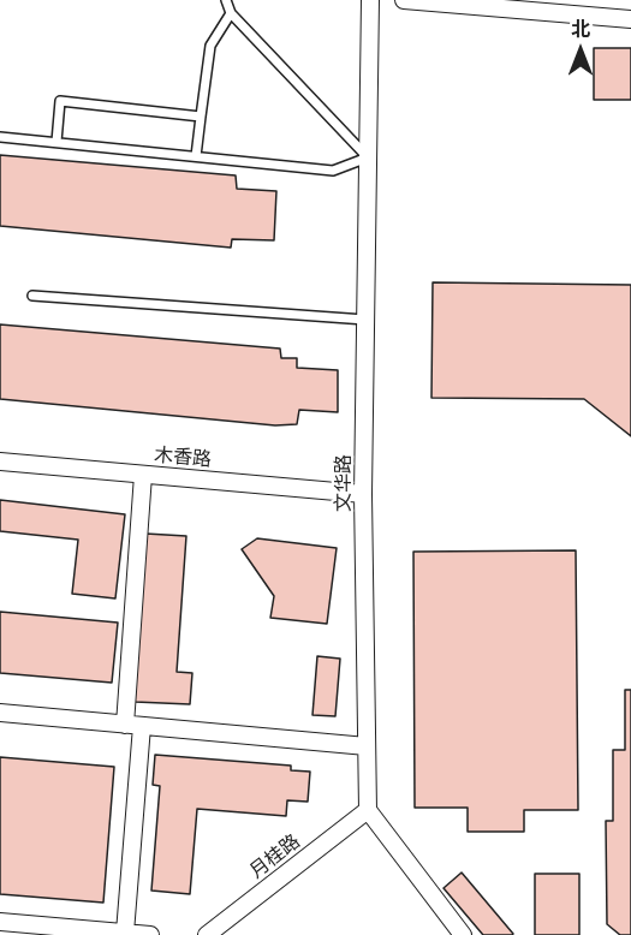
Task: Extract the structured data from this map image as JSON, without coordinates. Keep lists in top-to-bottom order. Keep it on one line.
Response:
{"streets":{"street":["木香路","文华路","月桂路"]},"crossings":[["木香路","文华路"],["文华路","月桂路"]],"north":"top"}
